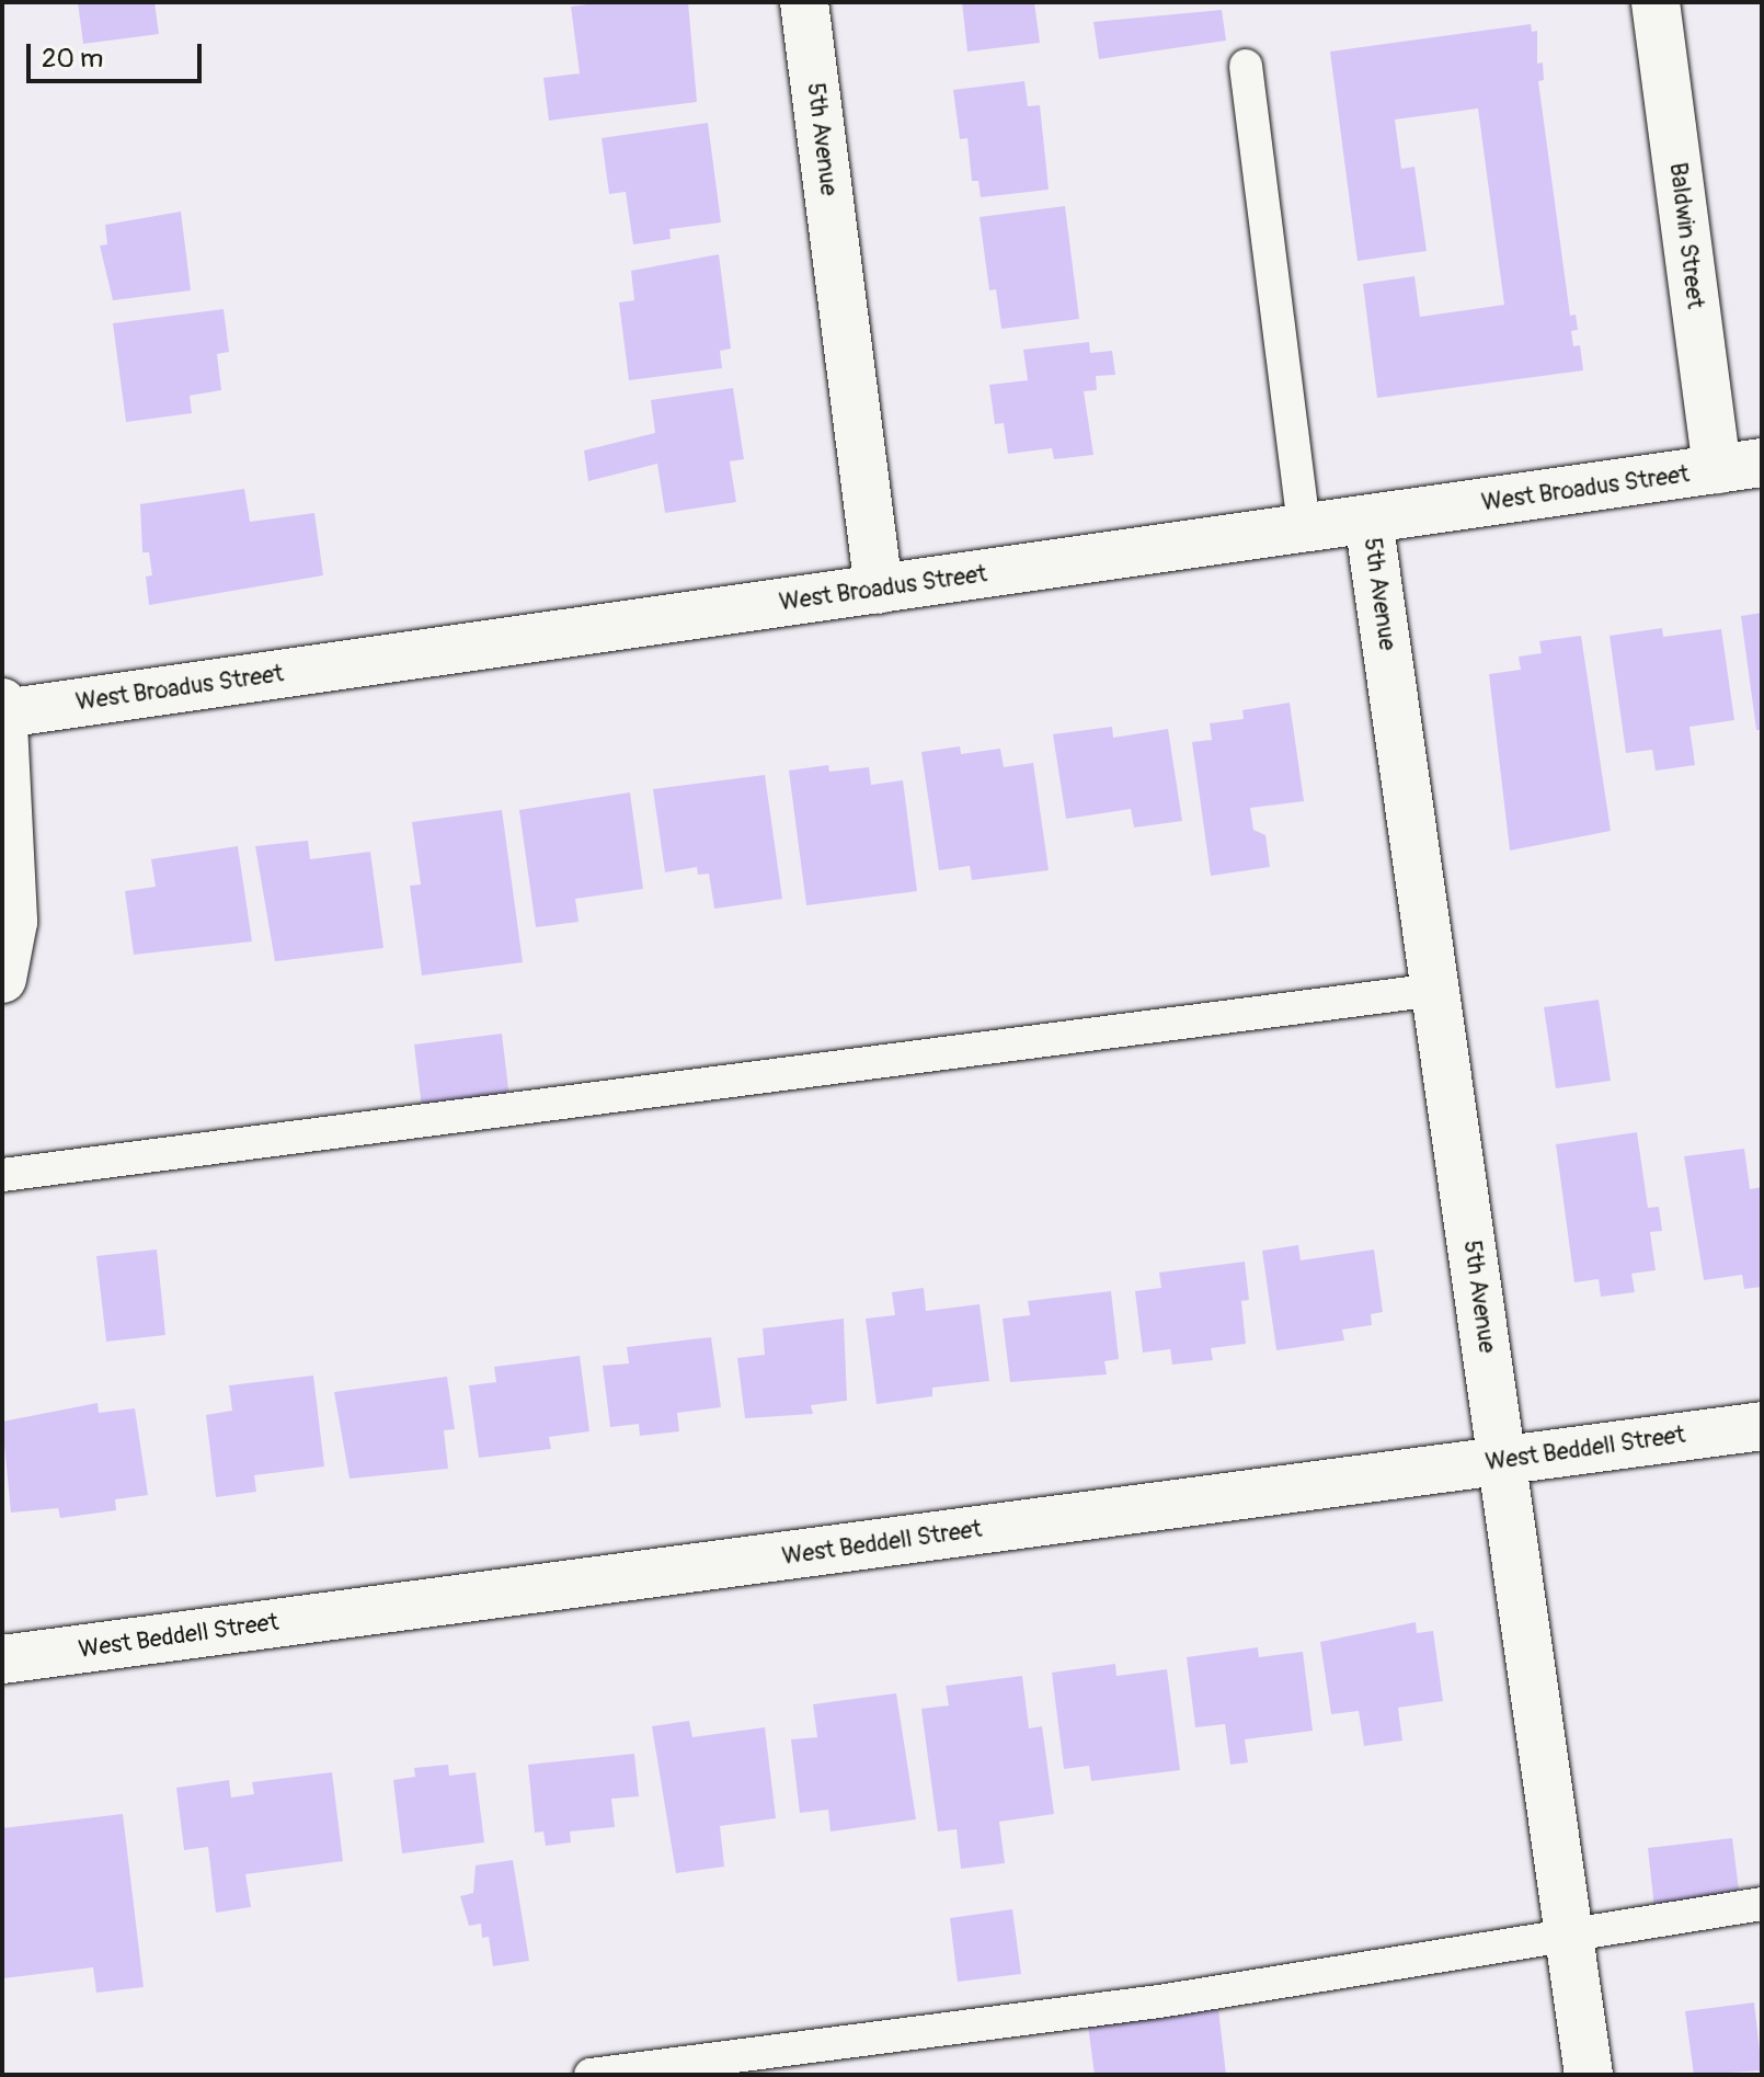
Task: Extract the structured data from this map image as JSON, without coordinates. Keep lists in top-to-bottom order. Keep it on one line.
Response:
{"streets":{"street":["5th Avenue","Baldwin Street","West Broadus Street","West Beddell Street"]},"crossings":[["5th Avenue","West Broadus Street"],["5th Avenue","West Beddell Street"],["Baldwin Street","West Broadus Street"]],"scale_bar":"20 m"}
